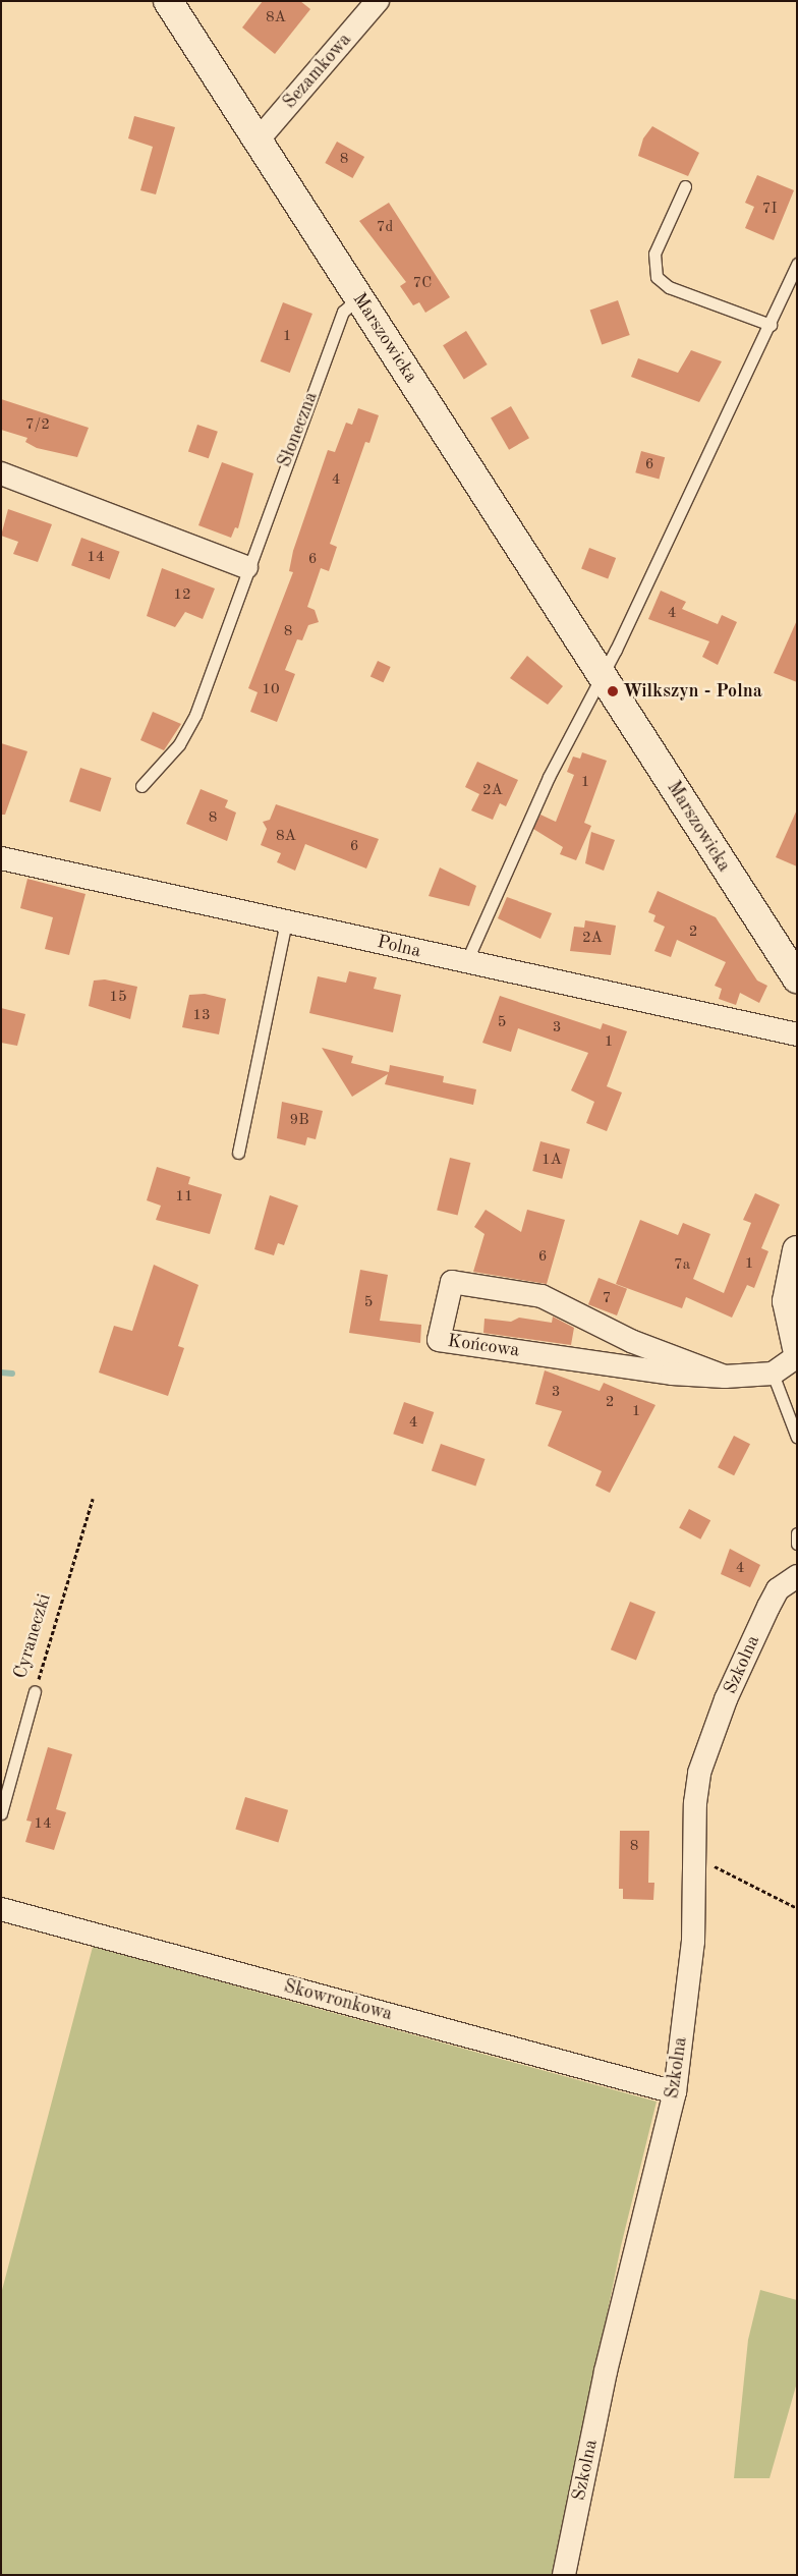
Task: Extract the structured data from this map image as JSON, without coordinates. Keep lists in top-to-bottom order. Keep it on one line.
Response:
{"streets":{"street":["Sezamkowa","Marszowicka","Polna","Końcowa","Szkolna","Skowronkowa"],"lane":["Słoneczna","Cyraneczki"]},"crossings":[["Sezamkowa","Marszowicka"],["Marszowicka","Słoneczna"],["Szkolna","Skowronkowa"]],"places":["Wilkszyn - Polna"],"house_numbers":["8A","8","7I","7d","7C","1","7/2","6","4","14","6","12","4","8","10","1","2A","8","8A","6","2","2A","15","13","5","3","1","9B","1A","11","6","1","7a","7","5","3","2","1","4","4","14","8"]}
